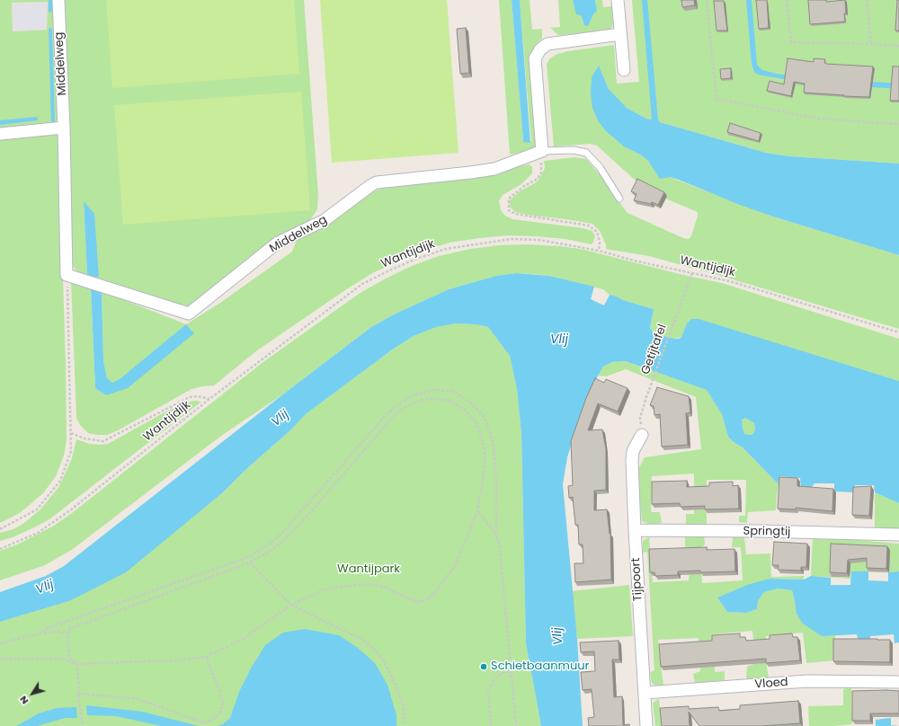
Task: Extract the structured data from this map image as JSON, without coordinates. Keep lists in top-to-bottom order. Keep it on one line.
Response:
{"streets":{"street":["Middelweg","Springtij","Tijpoort","Vloed"],"path":["Wantijdijk","Getijtafel"]},"crossings":[["Wantijdijk","Getijtafel"],["Getijtafel","Tijpoort"],["Springtij","Tijpoort"],["Tijpoort","Vloed"]],"water":["Vlij"],"parks":["Wantijpark"],"places":["Schietbaanmuur"],"north":"bottom left"}
